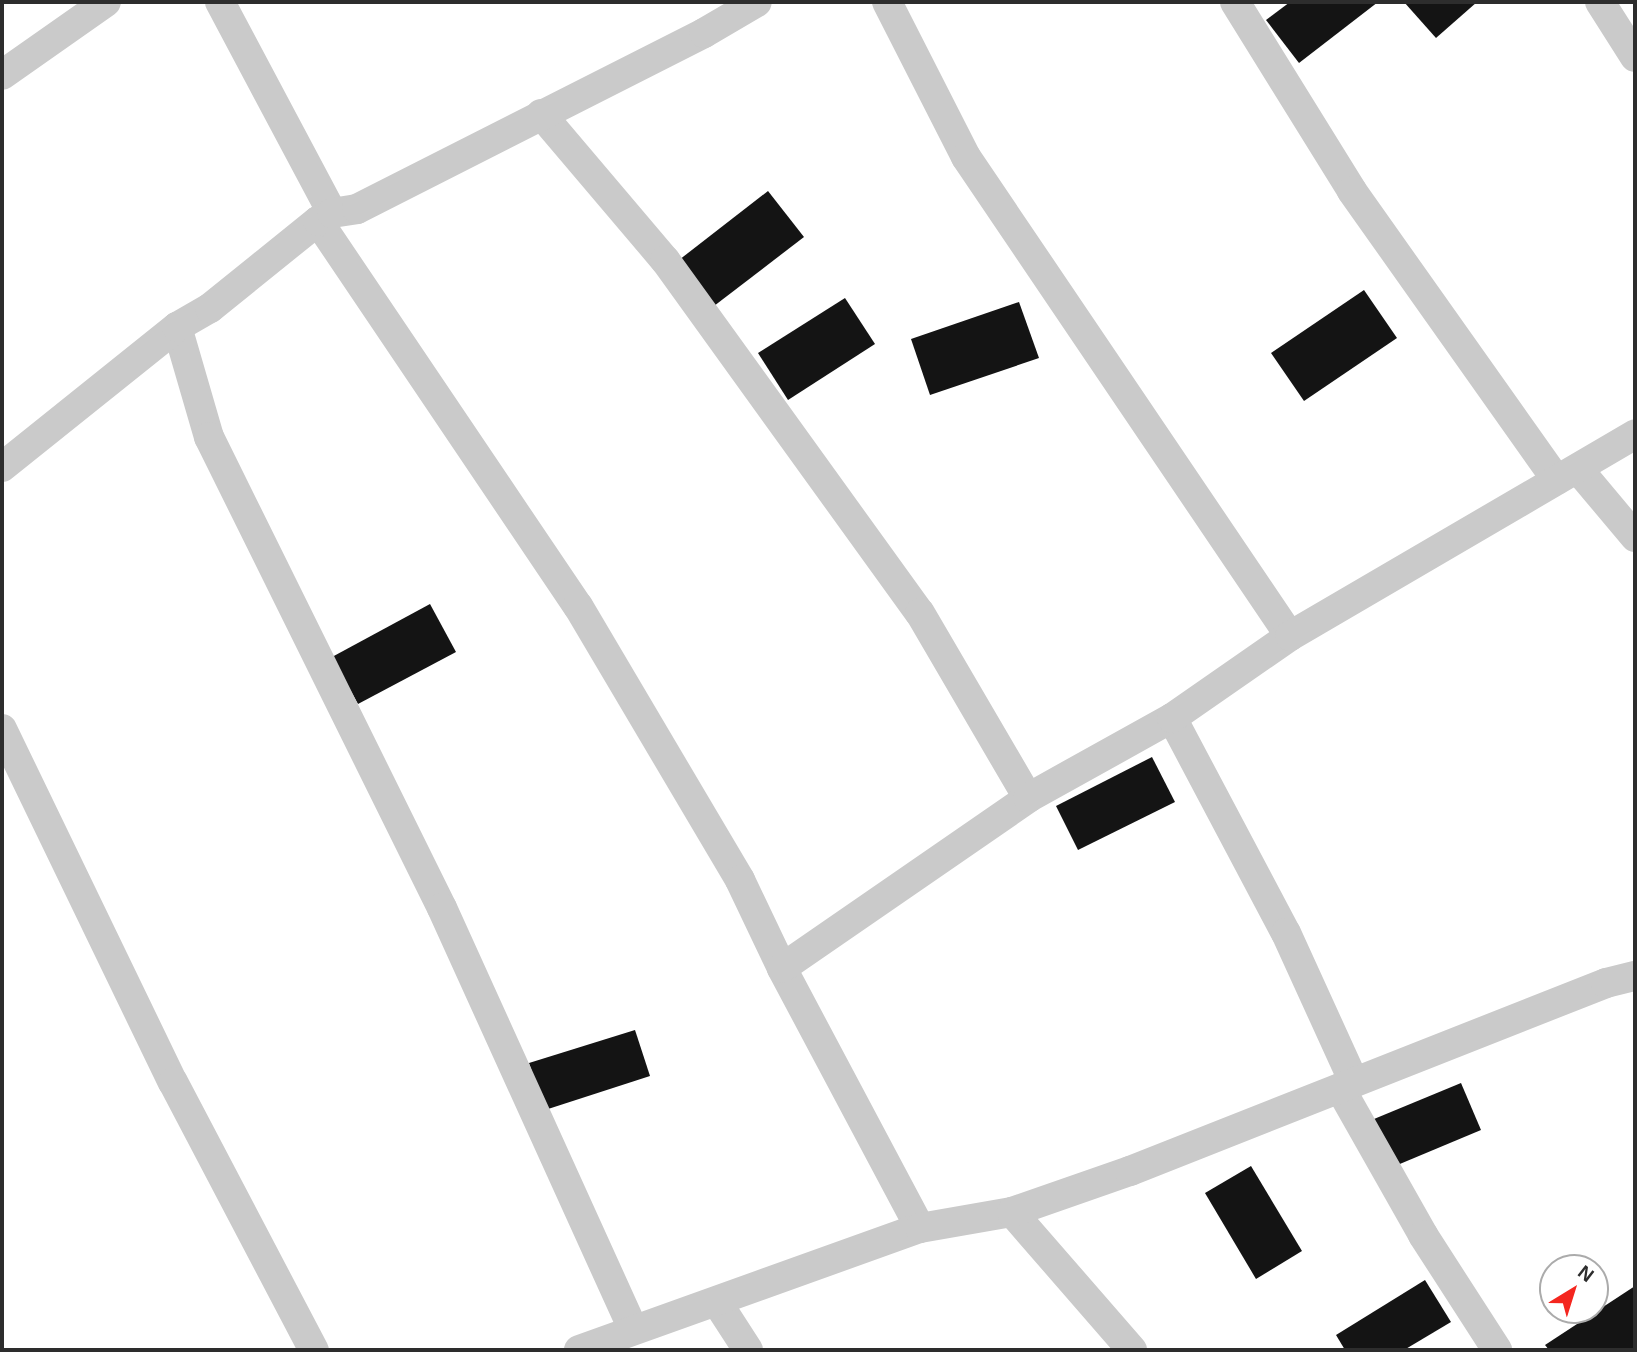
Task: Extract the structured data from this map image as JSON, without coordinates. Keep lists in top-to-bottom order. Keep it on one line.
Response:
{"north":"top right"}
